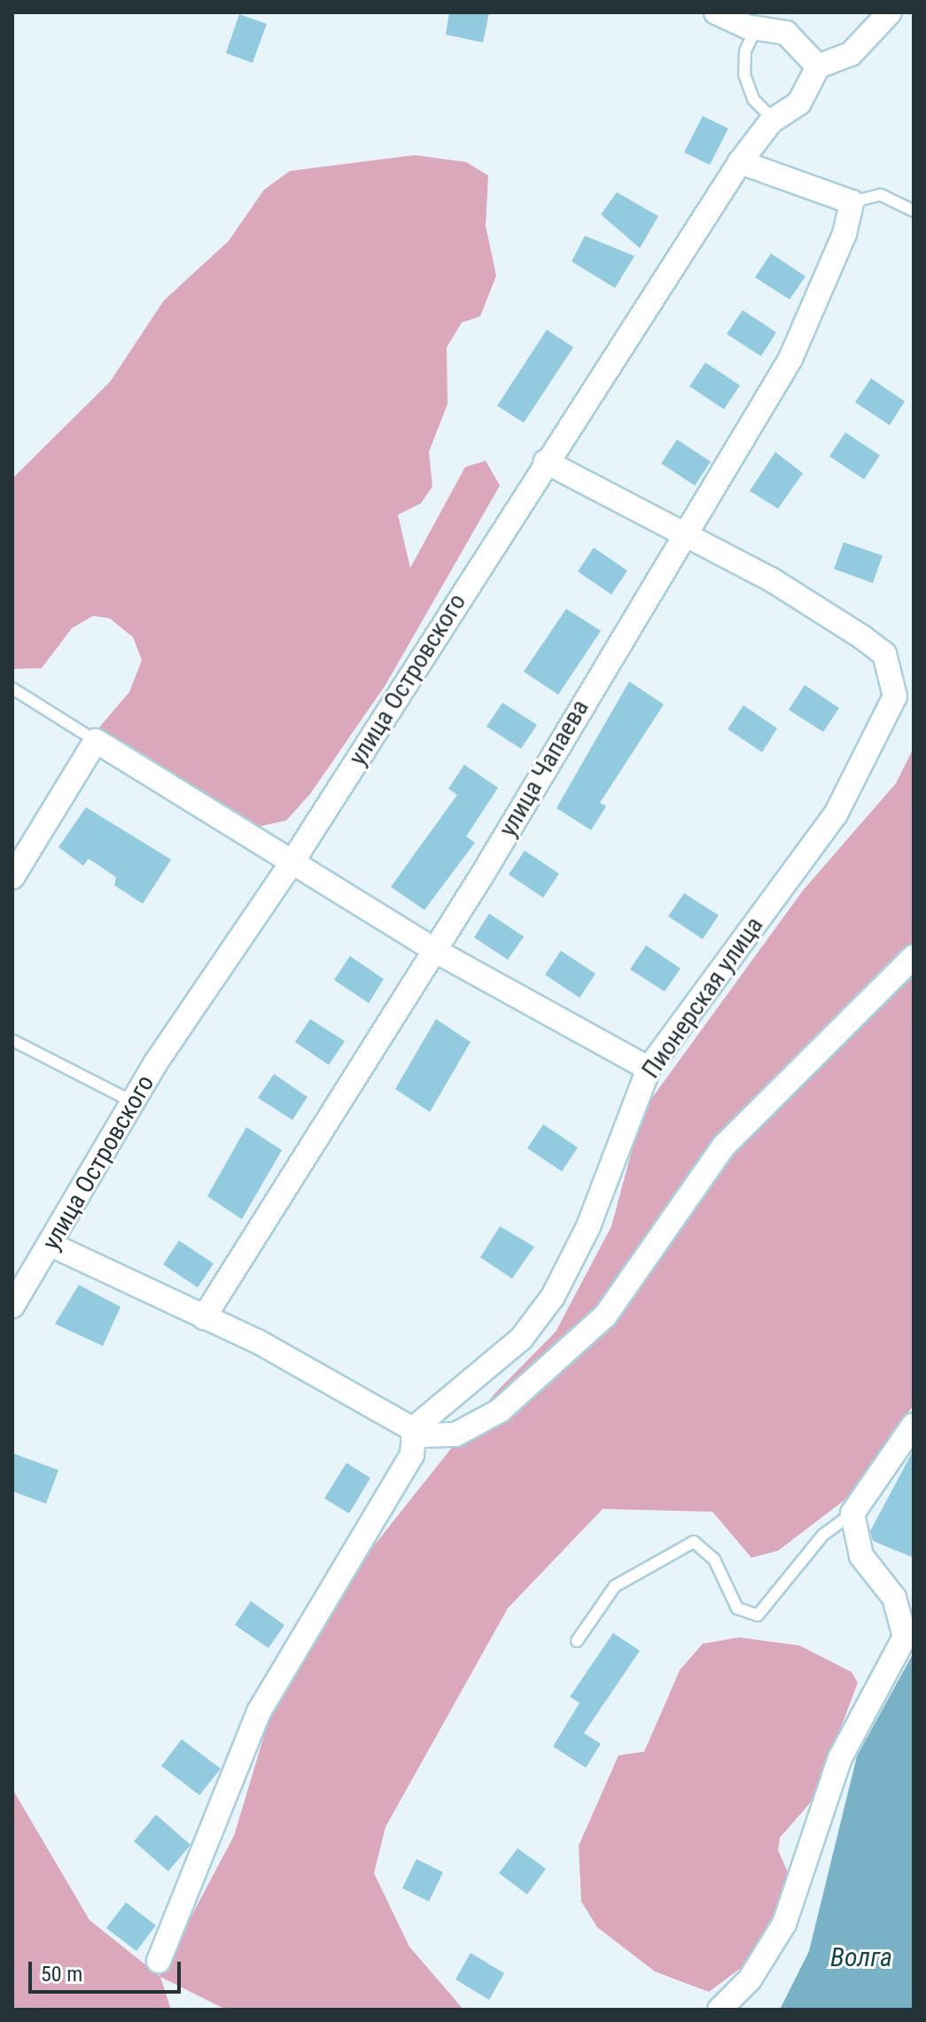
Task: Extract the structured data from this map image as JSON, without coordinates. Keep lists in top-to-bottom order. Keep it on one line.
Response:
{"streets":{"street":["улица Островского","улица Чапаева","Пионерская улица"]},"crossings":[["улица Чапаева","Пионерская улица"]],"water":["Волга"],"scale_bar":"50 m"}
